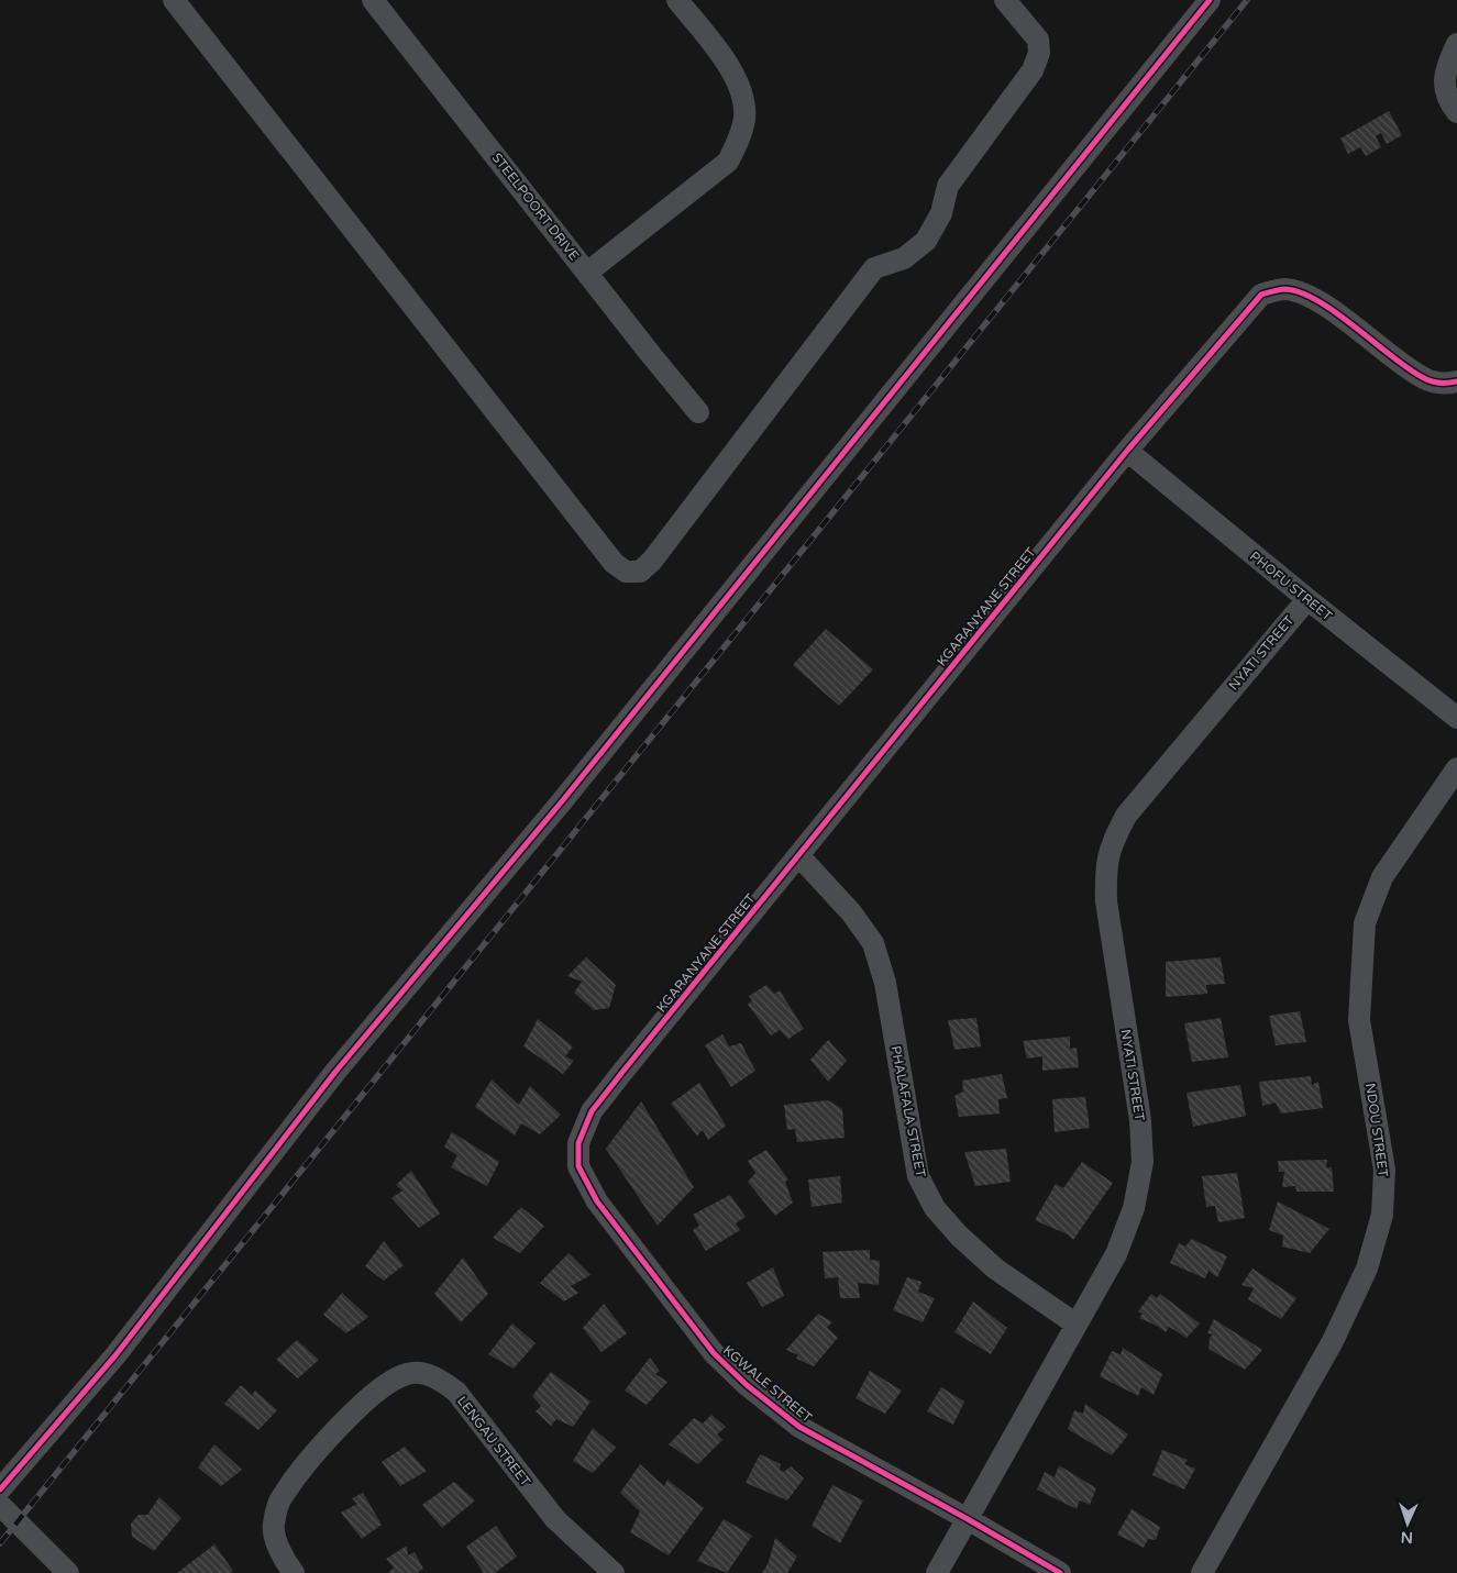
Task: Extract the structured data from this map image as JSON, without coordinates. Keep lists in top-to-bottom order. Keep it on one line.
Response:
{"streets":{"street":["STEELPOORT DRIVE","PHOFU STREET","KGARANYANE STREET","NYATI STREET","PHALAFALA STREET","NDOU STREET","KGWALE STREET","LENGAU STREET"]},"crossings":[["PHOFU STREET","KGARANYANE STREET"],["PHOFU STREET","NYATI STREET"],["KGARANYANE STREET","PHALAFALA STREET"],["KGARANYANE STREET","KGWALE STREET"],["NYATI STREET","PHALAFALA STREET"],["NYATI STREET","KGWALE STREET"]],"north":"bottom"}
